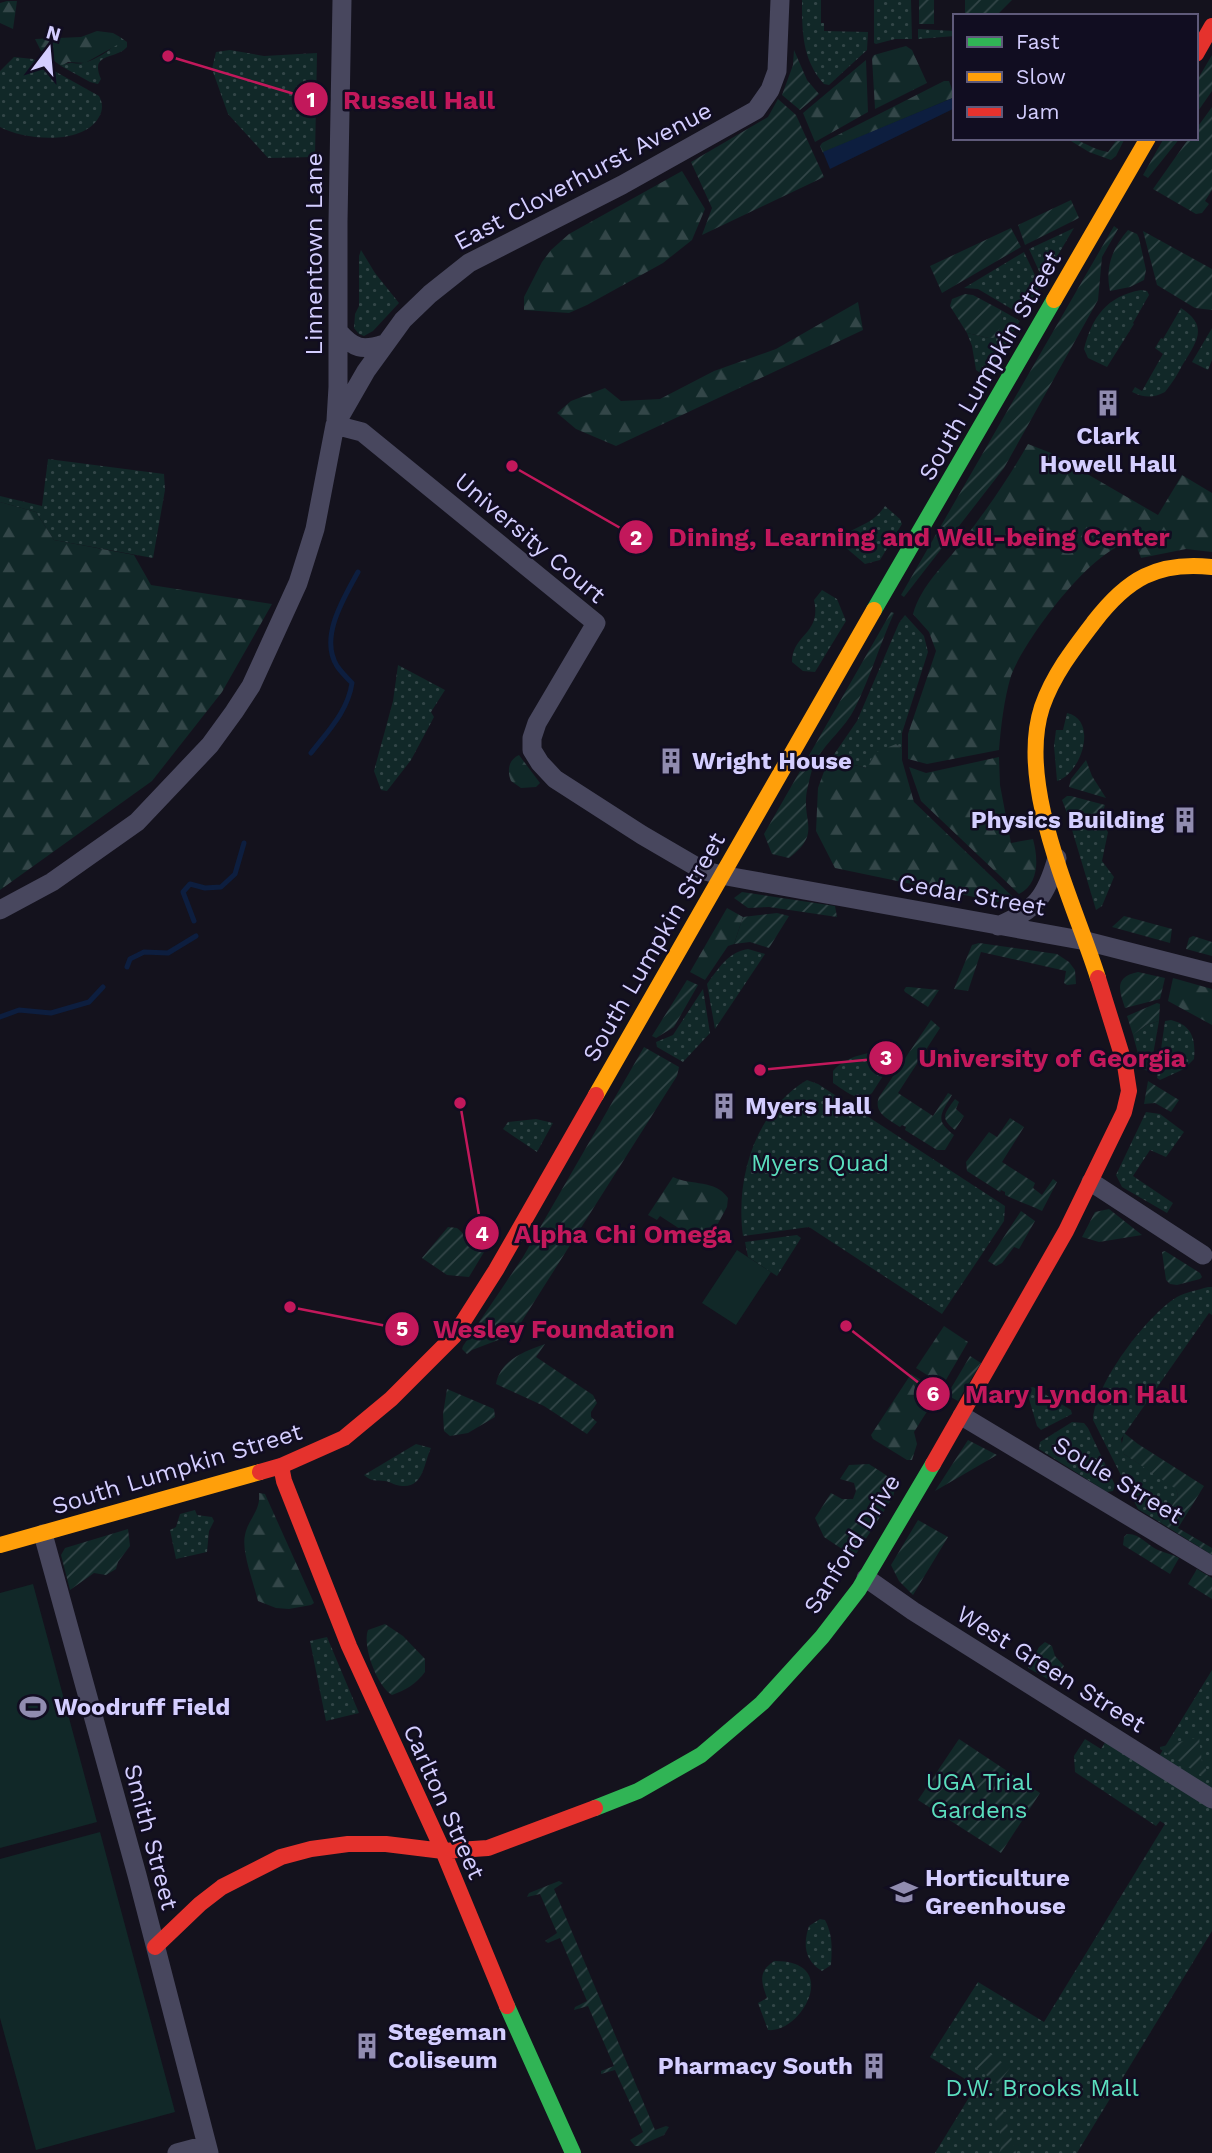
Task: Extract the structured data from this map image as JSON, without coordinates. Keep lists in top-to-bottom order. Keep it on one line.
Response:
{"streets":{"street":["East Cloverhurst Avenue","Linnentown Lane","South Lumpkin Street","University Court","Cedar Street","Soule Street","Sanford Drive","West Green Street","Carlton Street","Smith Street"]},"crossings":[["East Cloverhurst Avenue","Linnentown Lane"],["East Cloverhurst Avenue","University Court"],["Linnentown Lane","University Court"],["South Lumpkin Street","University Court"],["South Lumpkin Street","Cedar Street"],["South Lumpkin Street","Carlton Street"],["South Lumpkin Street","Smith Street"],["University Court","Cedar Street"],["Cedar Street","Sanford Drive"],["Soule Street","Sanford Drive"],["Sanford Drive","West Green Street"],["Sanford Drive","Carlton Street"],["Sanford Drive","Smith Street"]],"parks":["Myers Quad","UGA Trial Gardens","D.W. Brooks Mall"],"places":{"other":["Russell Hall","Dining, Learning and Well-being Center","University of Georgia","Alpha Chi Omega","Wesley Foundation","Mary Lyndon Hall"],"building":["Clark Howell Hall","Wright House","Physics Building","Myers Hall","Stegeman Coliseum","Pharmacy South"],"sports":["Woodruff Field"],"school or university":["Horticulture Greenhouse"]},"legend":["Fast","Slow","Jam"],"north":"top"}
